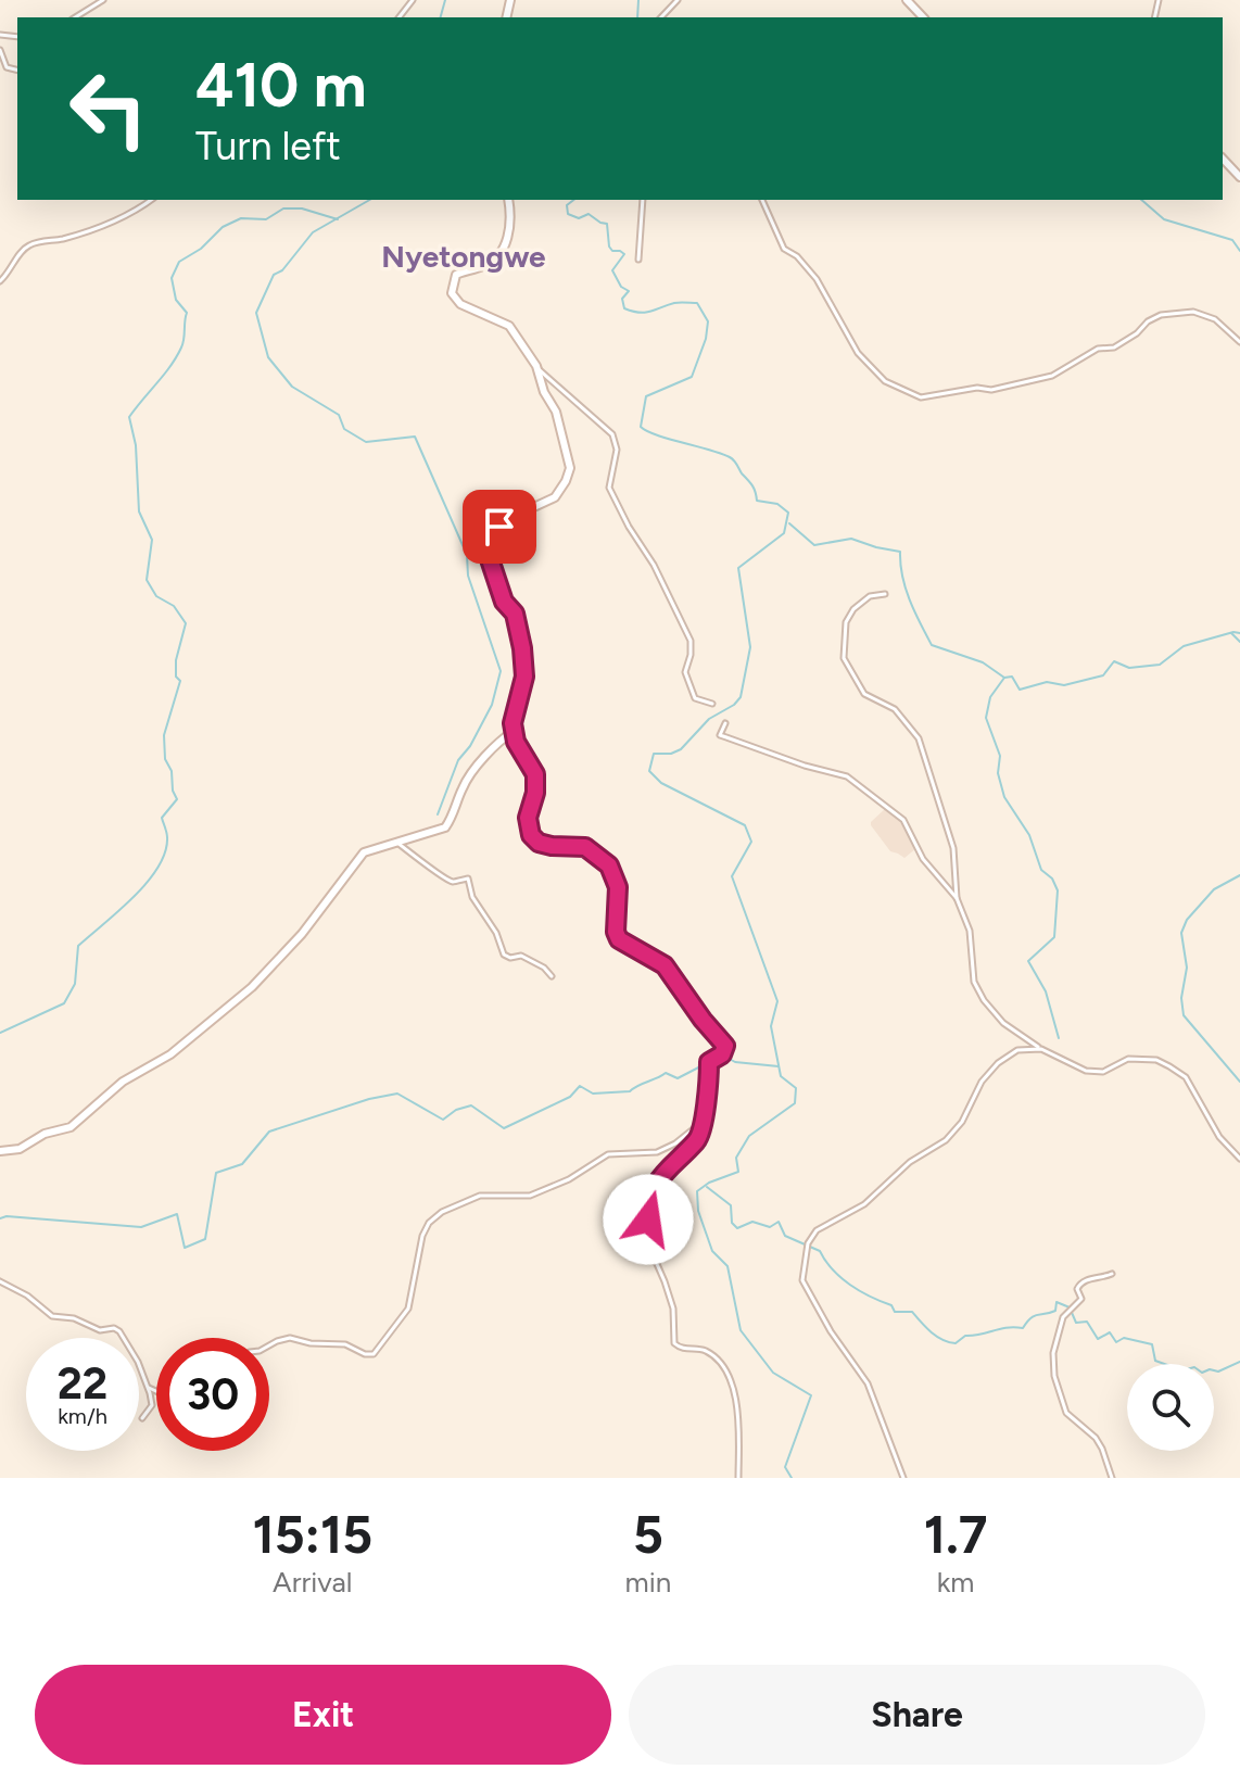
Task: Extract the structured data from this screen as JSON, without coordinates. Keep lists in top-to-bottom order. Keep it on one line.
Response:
{"districts":["Nyetongwe"],"page":{"turn":["410 m","Turn left"],"speed":"22 km/h","limit":"30","eta":["15:15","Arrival","5","min","1.7","km"],"buttons":["Exit","Share"]}}
